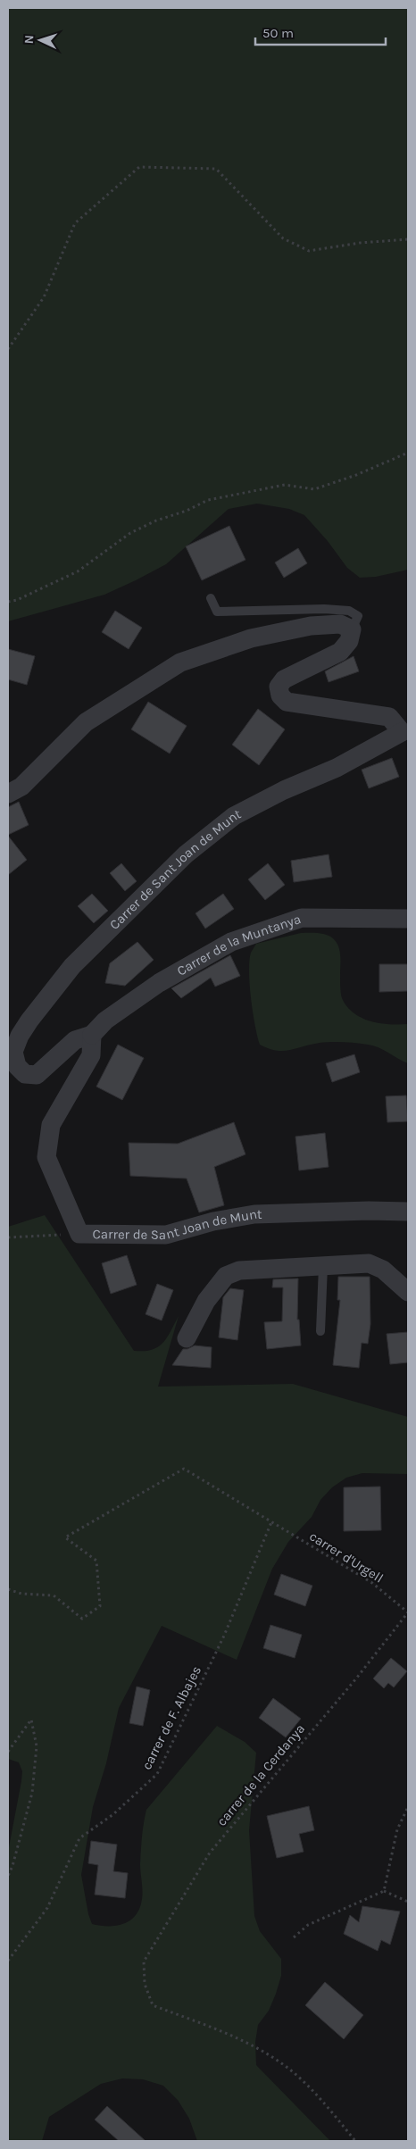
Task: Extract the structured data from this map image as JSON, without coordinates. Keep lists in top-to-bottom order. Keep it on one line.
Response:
{"streets":{"street":["Carrer de Sant Joan de Munt","Carrer de la Muntanya"],"path":["carrer d'Urgell","carrer de F. Albajes","carrer de la Cerdanya"]},"crossings":[["Carrer de Sant Joan de Munt","Carrer de la Muntanya"],["carrer d'Urgell","carrer de F. Albajes"],["carrer d'Urgell","carrer de la Cerdanya"]],"scale_bar":"50 m","north":"left"}
